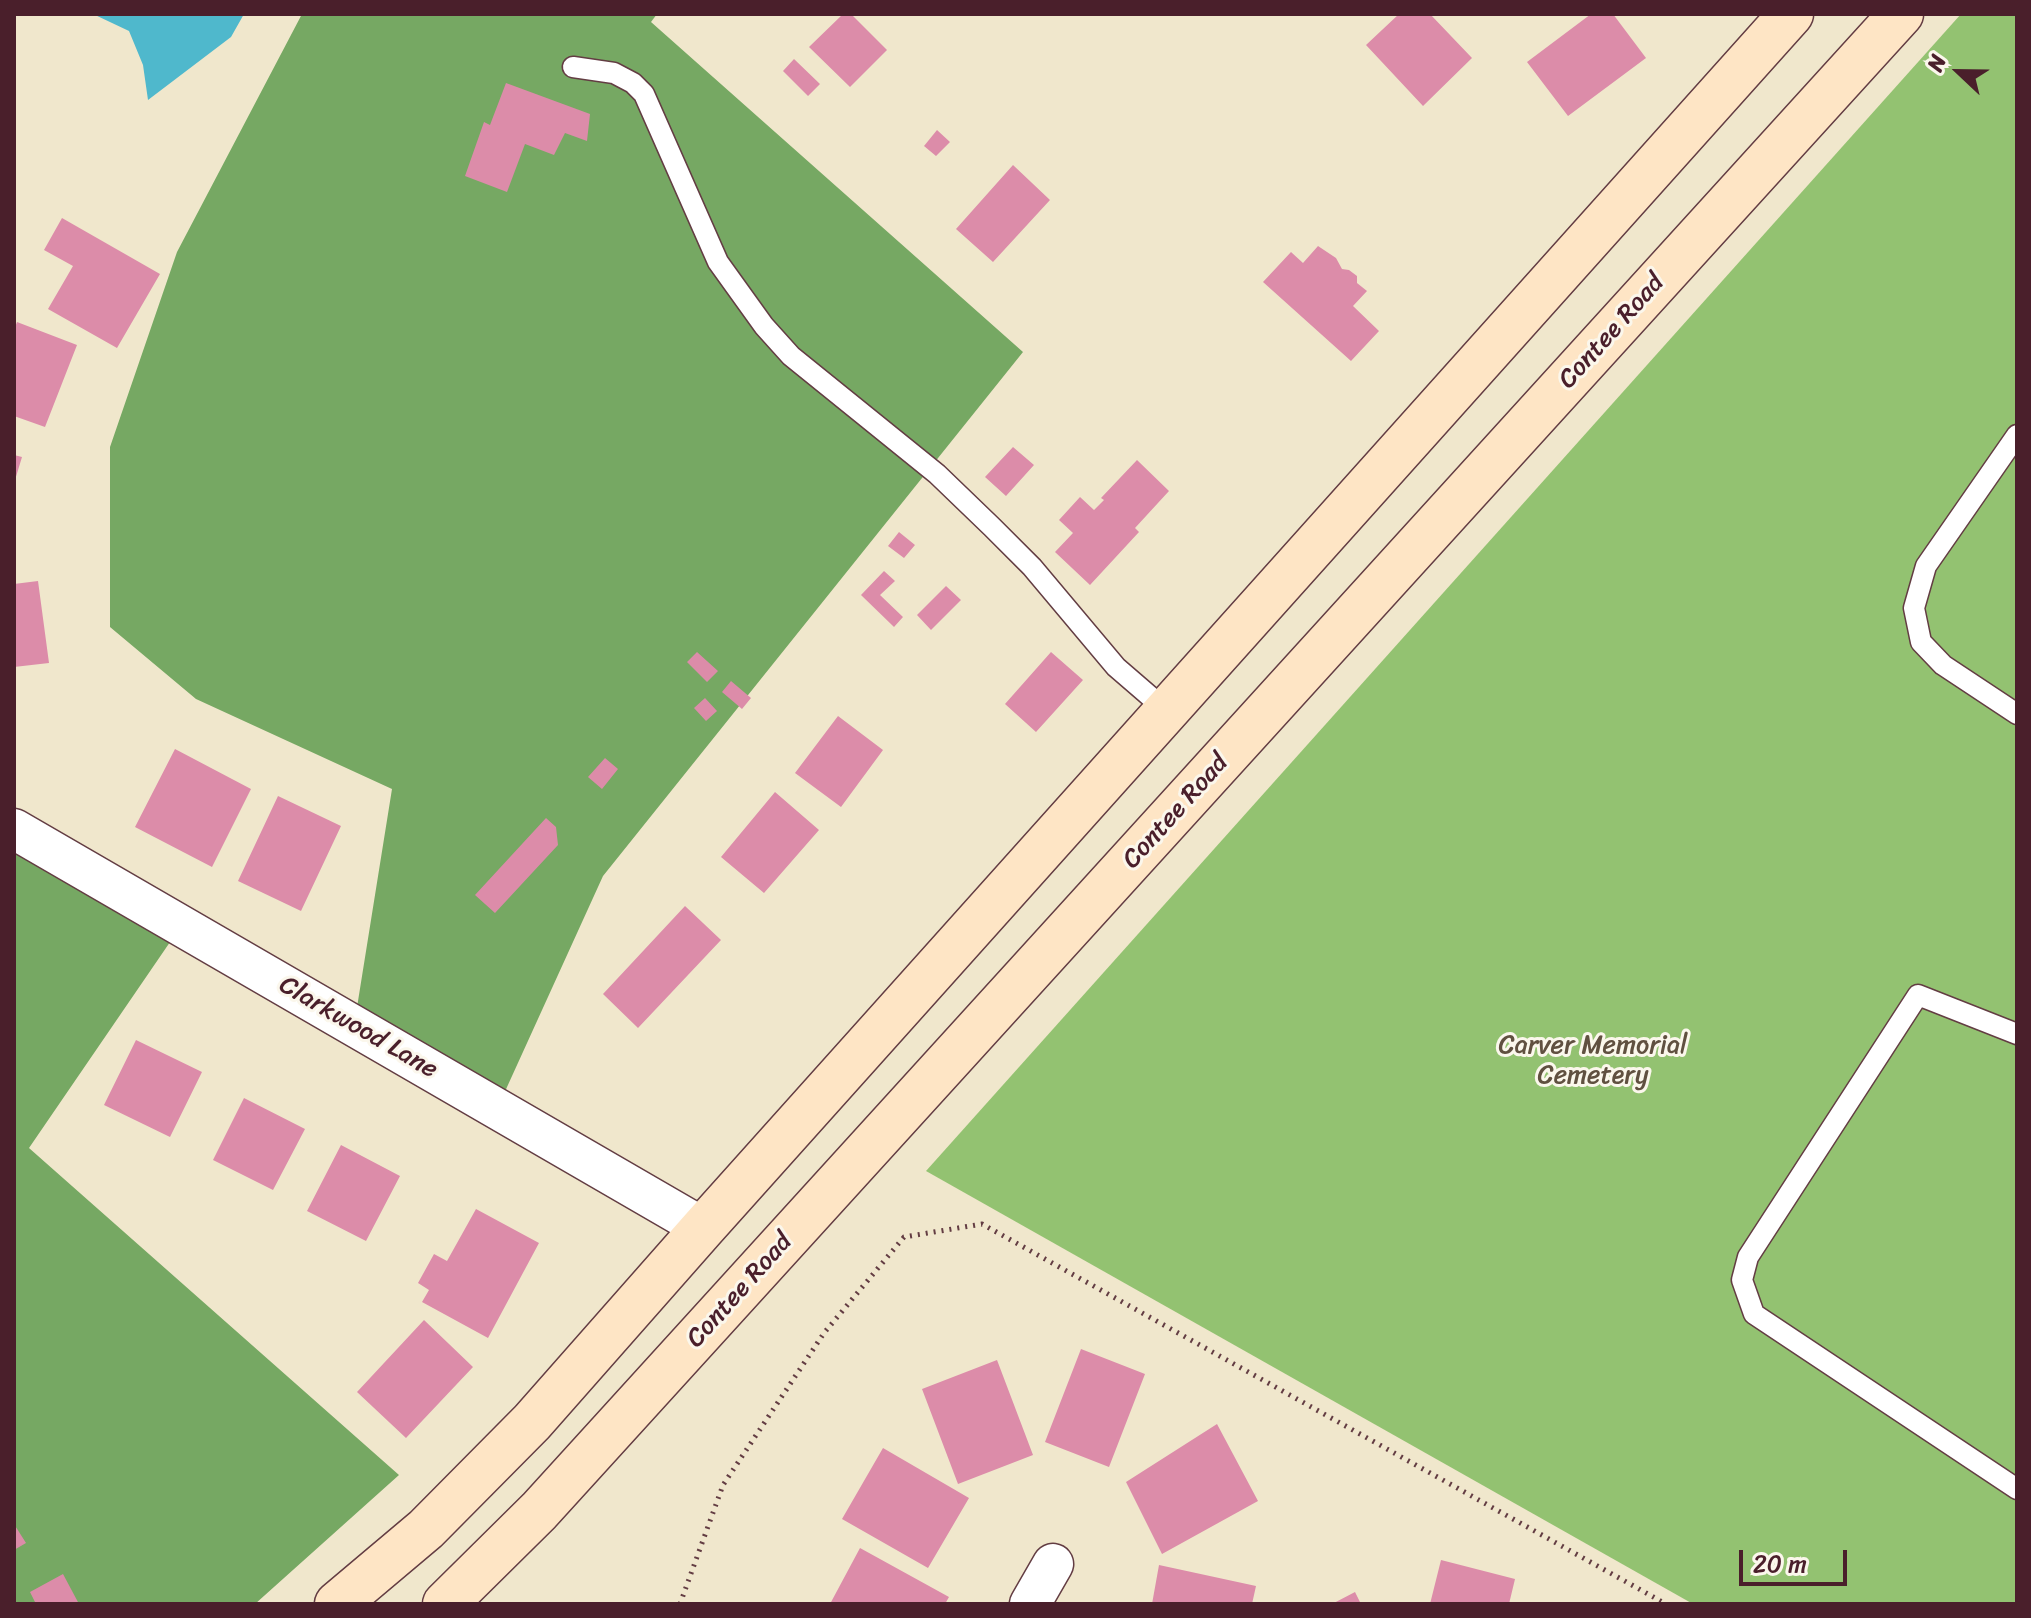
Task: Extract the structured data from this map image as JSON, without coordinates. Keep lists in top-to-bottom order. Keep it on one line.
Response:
{"streets":{"street":["Contee Road","Clarkwood Lane"]},"parks":["Carver Memorial Cemetery"],"scale_bar":"20 m","north":"left"}
